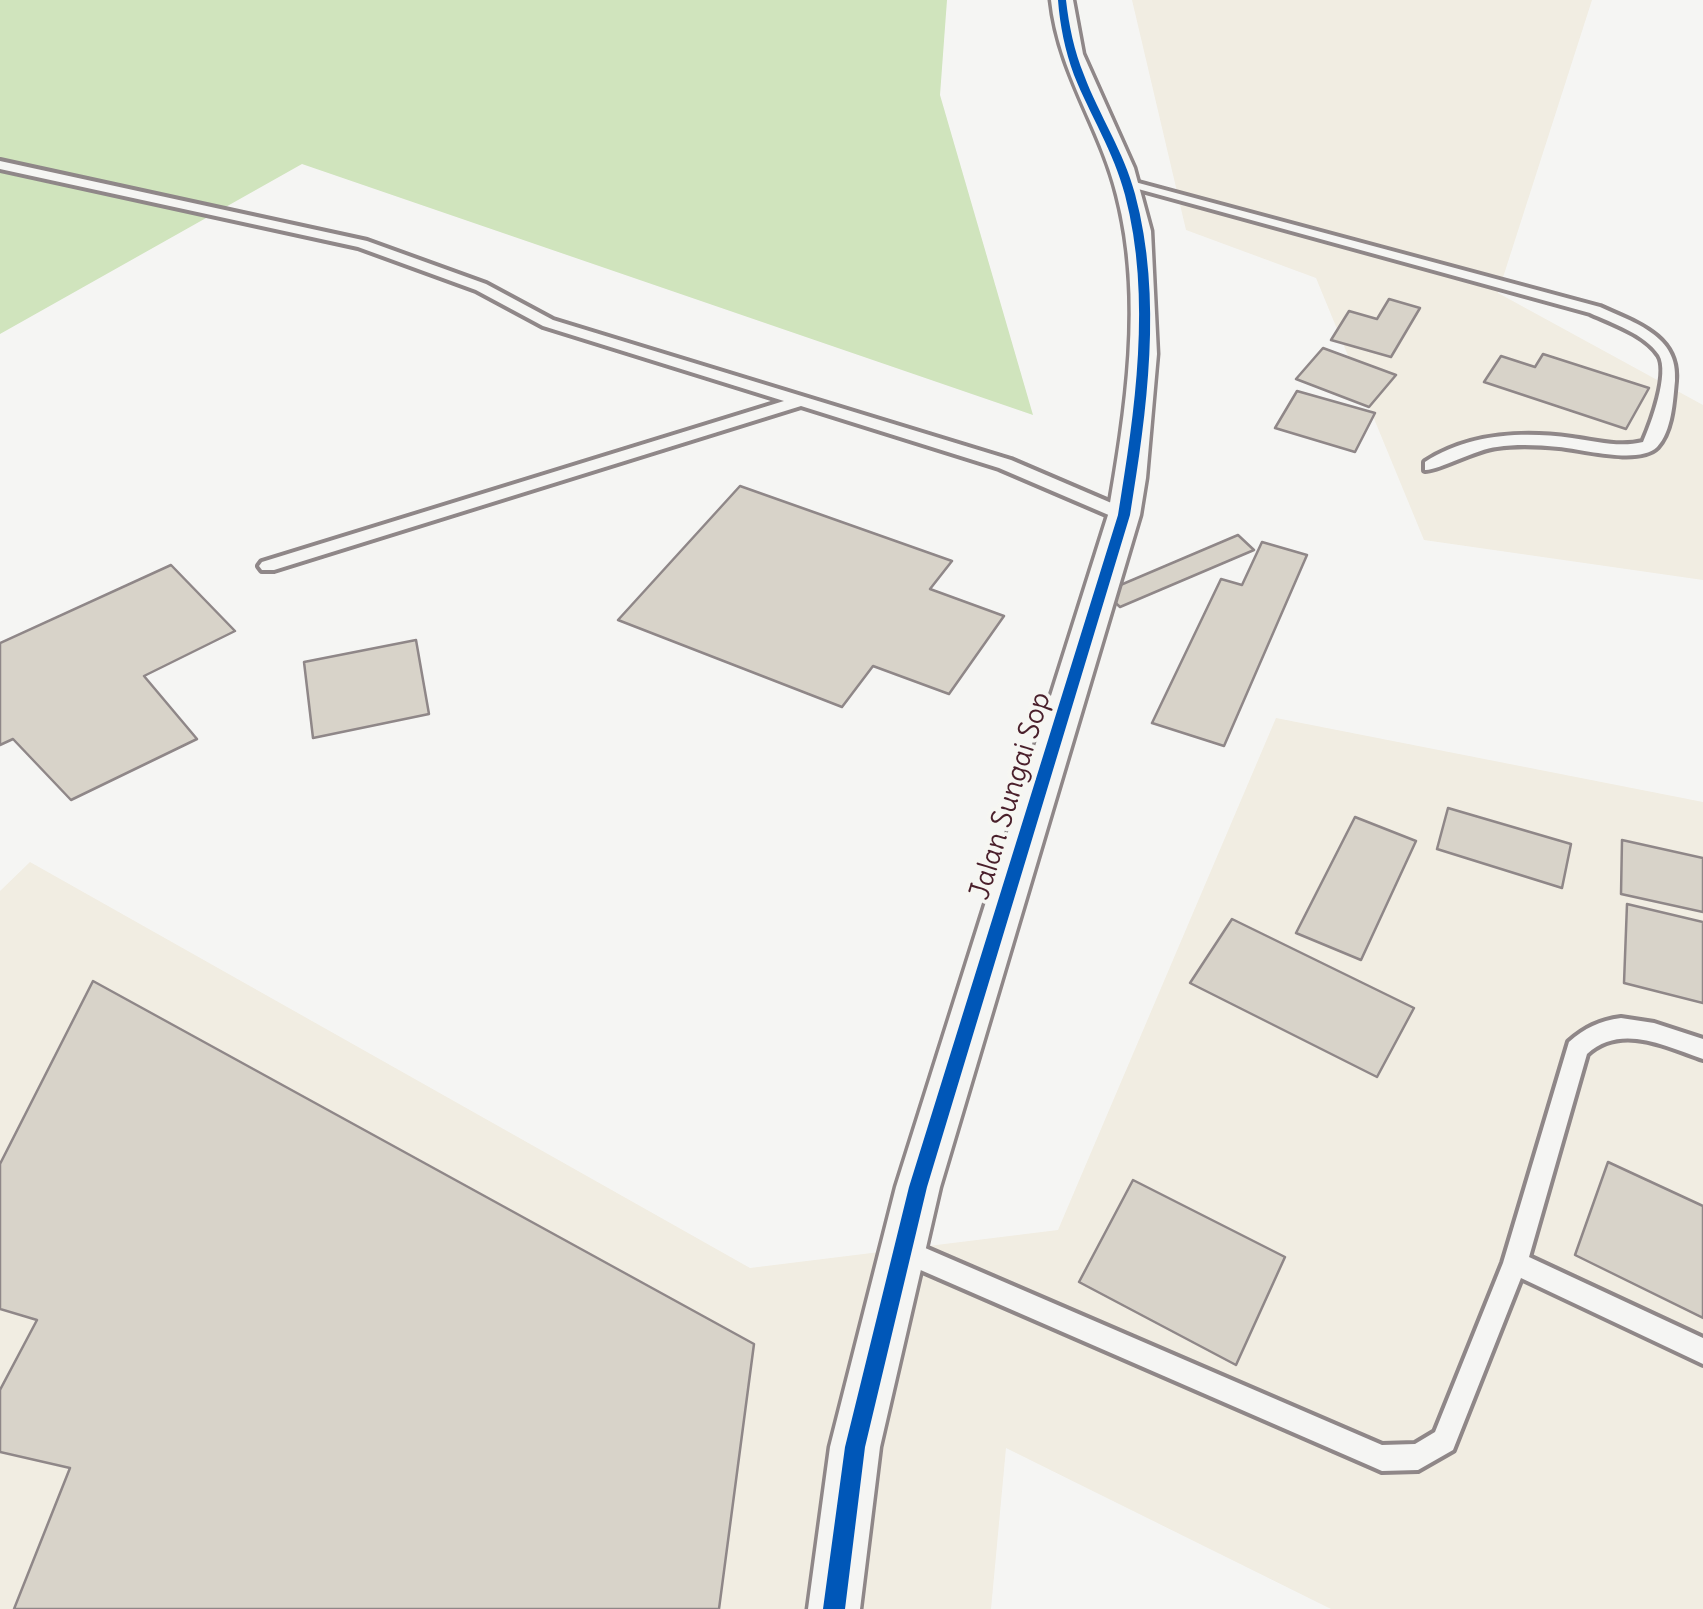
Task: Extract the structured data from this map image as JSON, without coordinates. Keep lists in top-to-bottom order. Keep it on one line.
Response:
{"streets":{"street":["Jalan Sungai Sop"]}}
